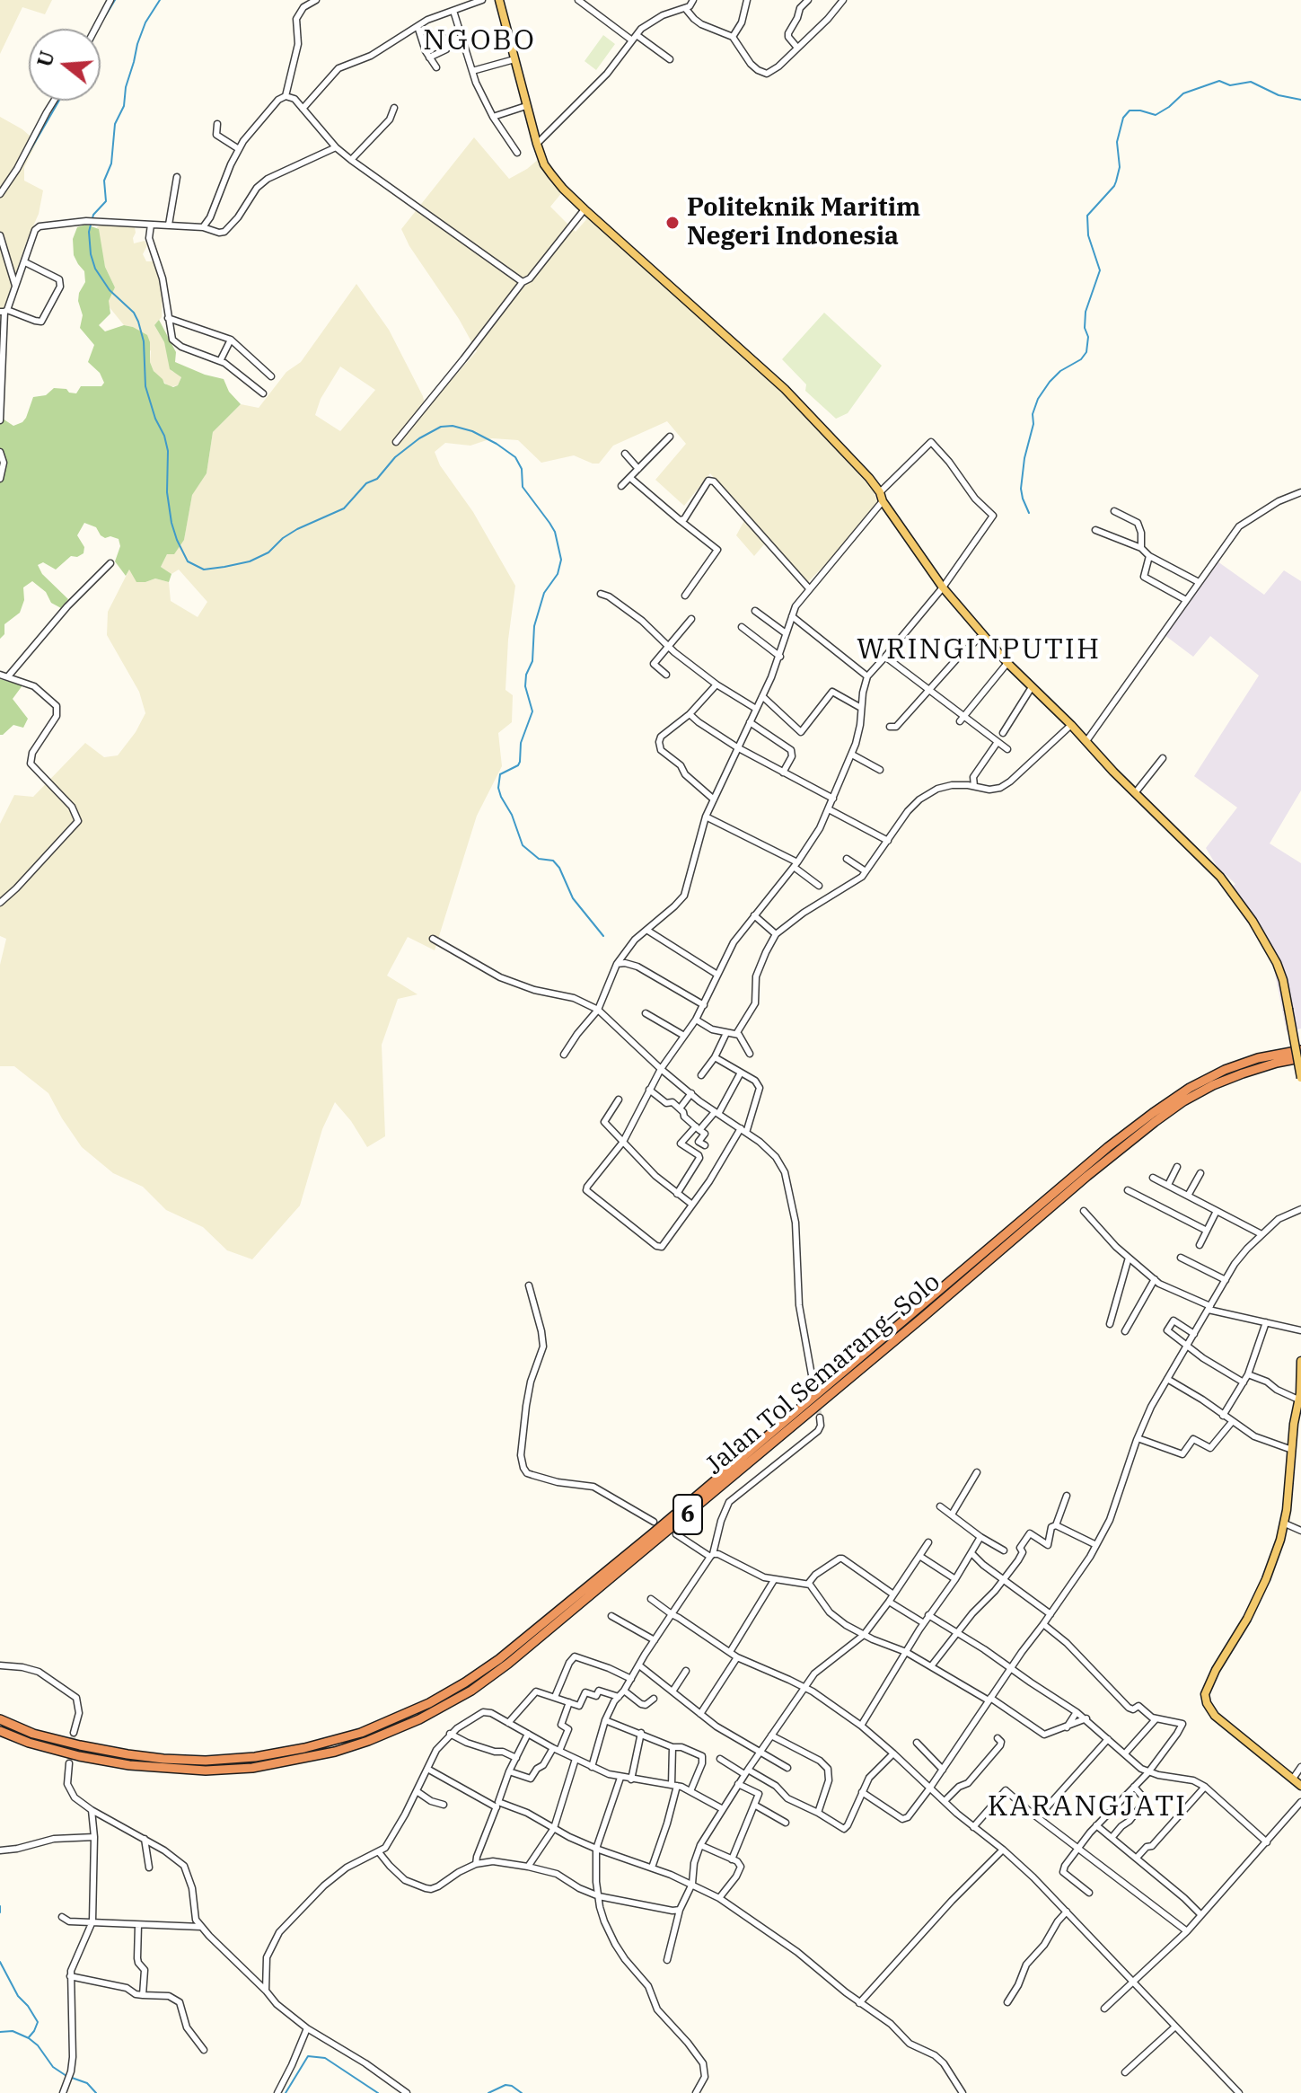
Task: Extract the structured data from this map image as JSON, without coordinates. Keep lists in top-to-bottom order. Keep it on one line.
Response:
{"streets":{"highway":["Jalan Tol Semarang–Solo","6"]},"districts":["NGOBO","WRINGINPUTIH","KARANGJATI"],"places":["Politeknik Maritim Negeri Indonesia"],"north":"left"}
